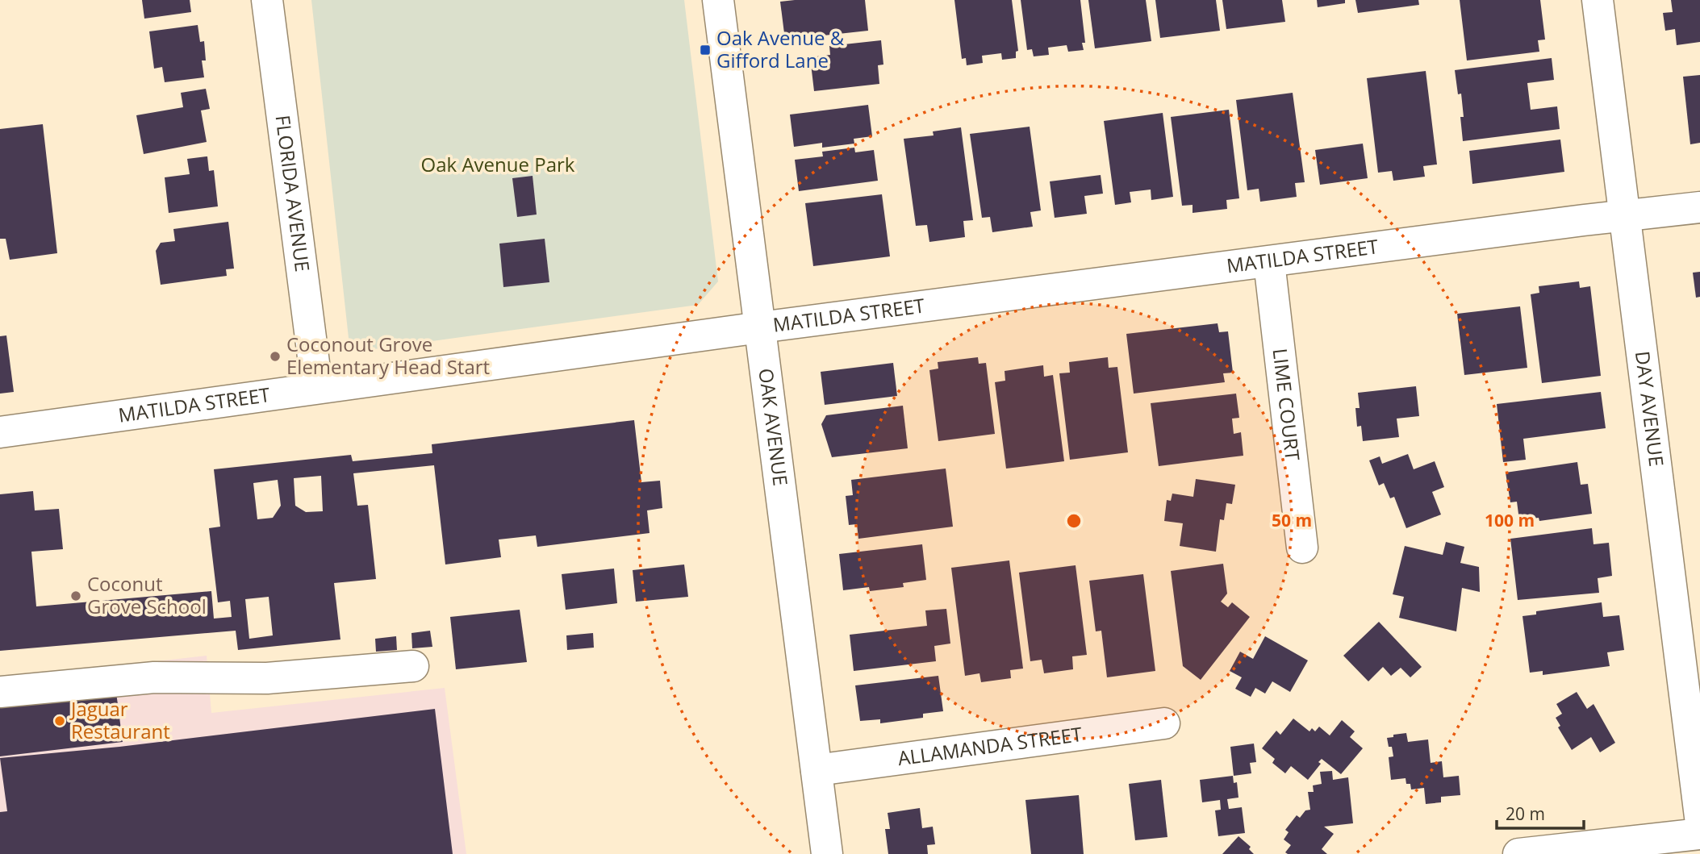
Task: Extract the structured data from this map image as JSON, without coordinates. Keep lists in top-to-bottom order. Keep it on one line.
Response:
{"streets":{"street":["FLORIDA AVENUE","MATILDA STREET","LIME COURT","DAY AVENUE","OAK AVENUE","ALLAMANDA STREET"]},"crossings":[["FLORIDA AVENUE","MATILDA STREET"],["MATILDA STREET","LIME COURT"],["MATILDA STREET","DAY AVENUE"],["MATILDA STREET","OAK AVENUE"],["OAK AVENUE","ALLAMANDA STREET"]],"parks":["Oak Avenue Park"],"places":{"transit":["Oak Avenue & Gifford Lane"],"other":["Coconout Grove Elementary Head Start","Coconut Grove School","Jaguar Restaurant"]},"scale_bar":"20 m","rings":["50 m","100 m"]}
